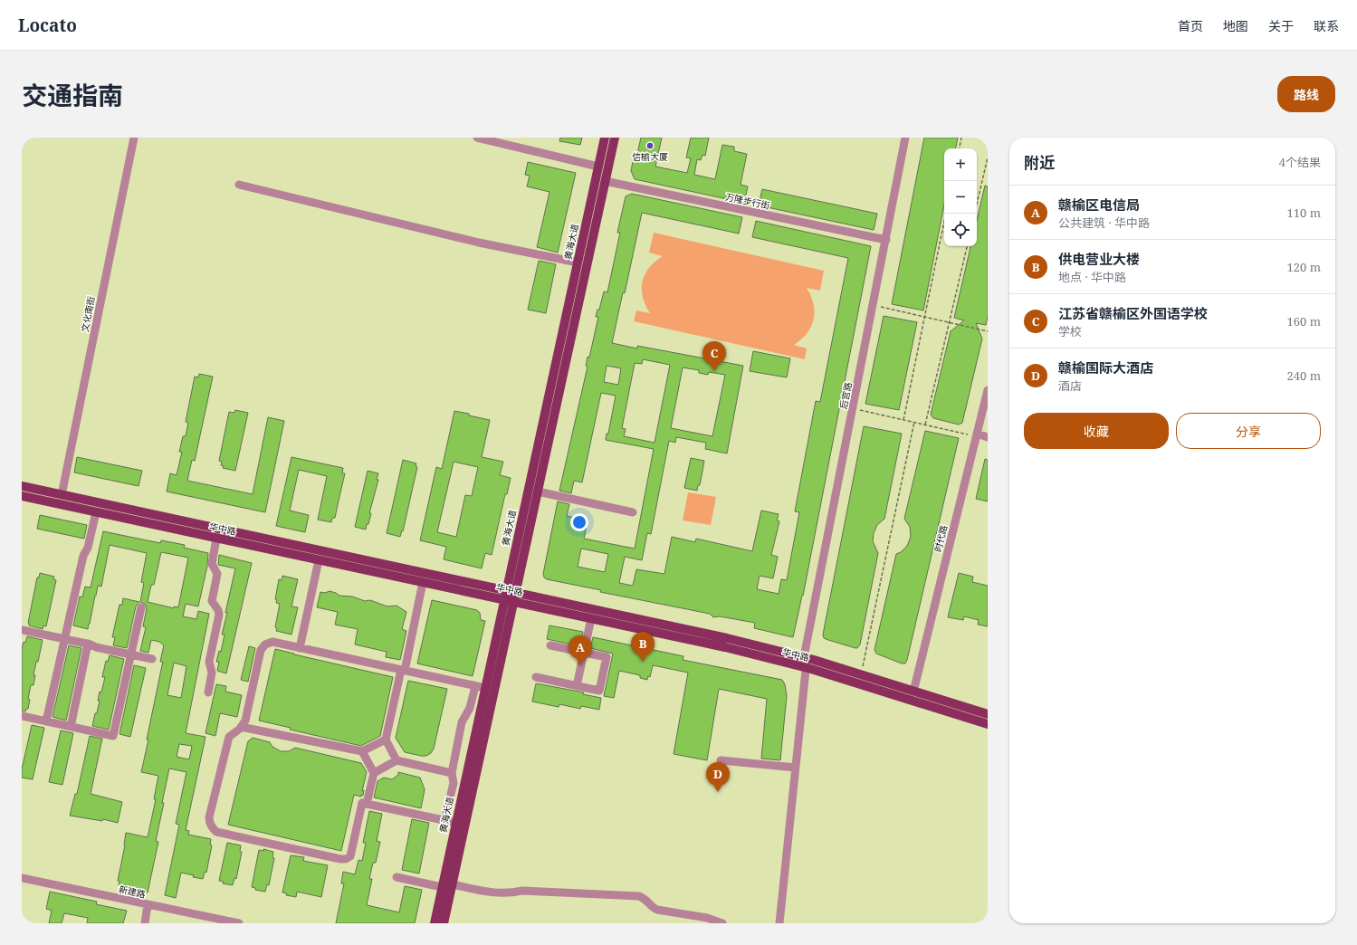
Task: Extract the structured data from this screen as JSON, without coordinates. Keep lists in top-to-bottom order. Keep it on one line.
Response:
{"streets":{"main road":["黄海大道","华中路"],"street":["万隆步行街","文化南街","后宫路","时代路","新建路"]},"crossings":[["万隆步行街","黄海大道"],["万隆步行街","后宫路"],["黄海大道","华中路"],["文化南街","华中路"],["后宫路","华中路"],["华中路","时代路"]],"places":["信榆大厦"],"page":{"header":"Locato","nav":["首页","地图","关于","联系"],"title":"交通指南","buttons":["路线",["收藏","分享"]],"heading":["附近","4个结果"],"map_buttons":["+","−"],"list":[{"mark":"A","name":"赣榆区电信局","note":"公共建筑 · 华中路","value":"110 m"},{"mark":"B","name":"供电营业大楼","note":"地点 · 华中路","value":"120 m"},{"mark":"C","name":"江苏省赣榆区外国语学校","note":"学校","value":"160 m"},{"mark":"D","name":"赣榆国际大酒店","note":"酒店","value":"240 m"}],"pins":["C","B","A","D"]}}
